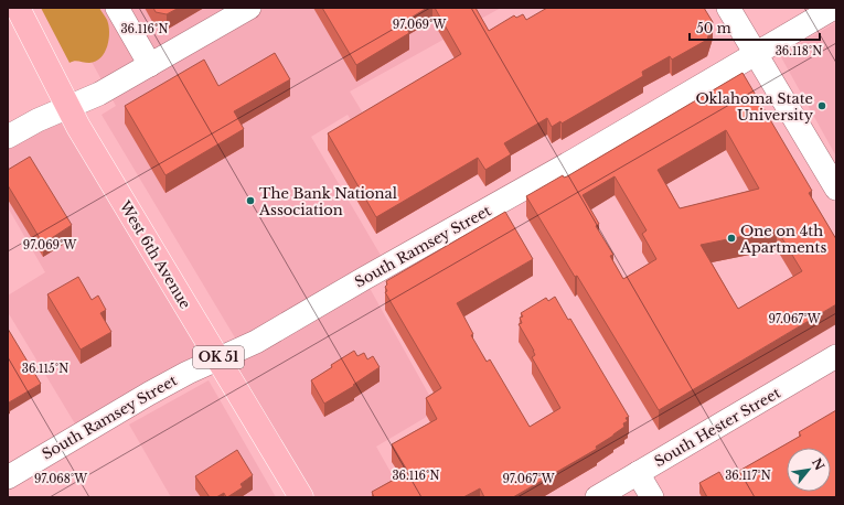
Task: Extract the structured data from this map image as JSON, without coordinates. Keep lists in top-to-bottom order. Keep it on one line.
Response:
{"streets":{"highway":["West 6th Avenue","OK 51"],"street":["South Ramsey Street","South Hester Street"]},"crossings":[["South Ramsey Street","West 6th Avenue"]],"places":["Oklahoma State University","The Bank National Association","One on 4th Apartments"],"scale_bar":"50 m","north":"top right","coordinates":["97.069°W","36.116°N","36.118°N","97.067°W","36.115°N","36.117°N","97.068°W"]}
